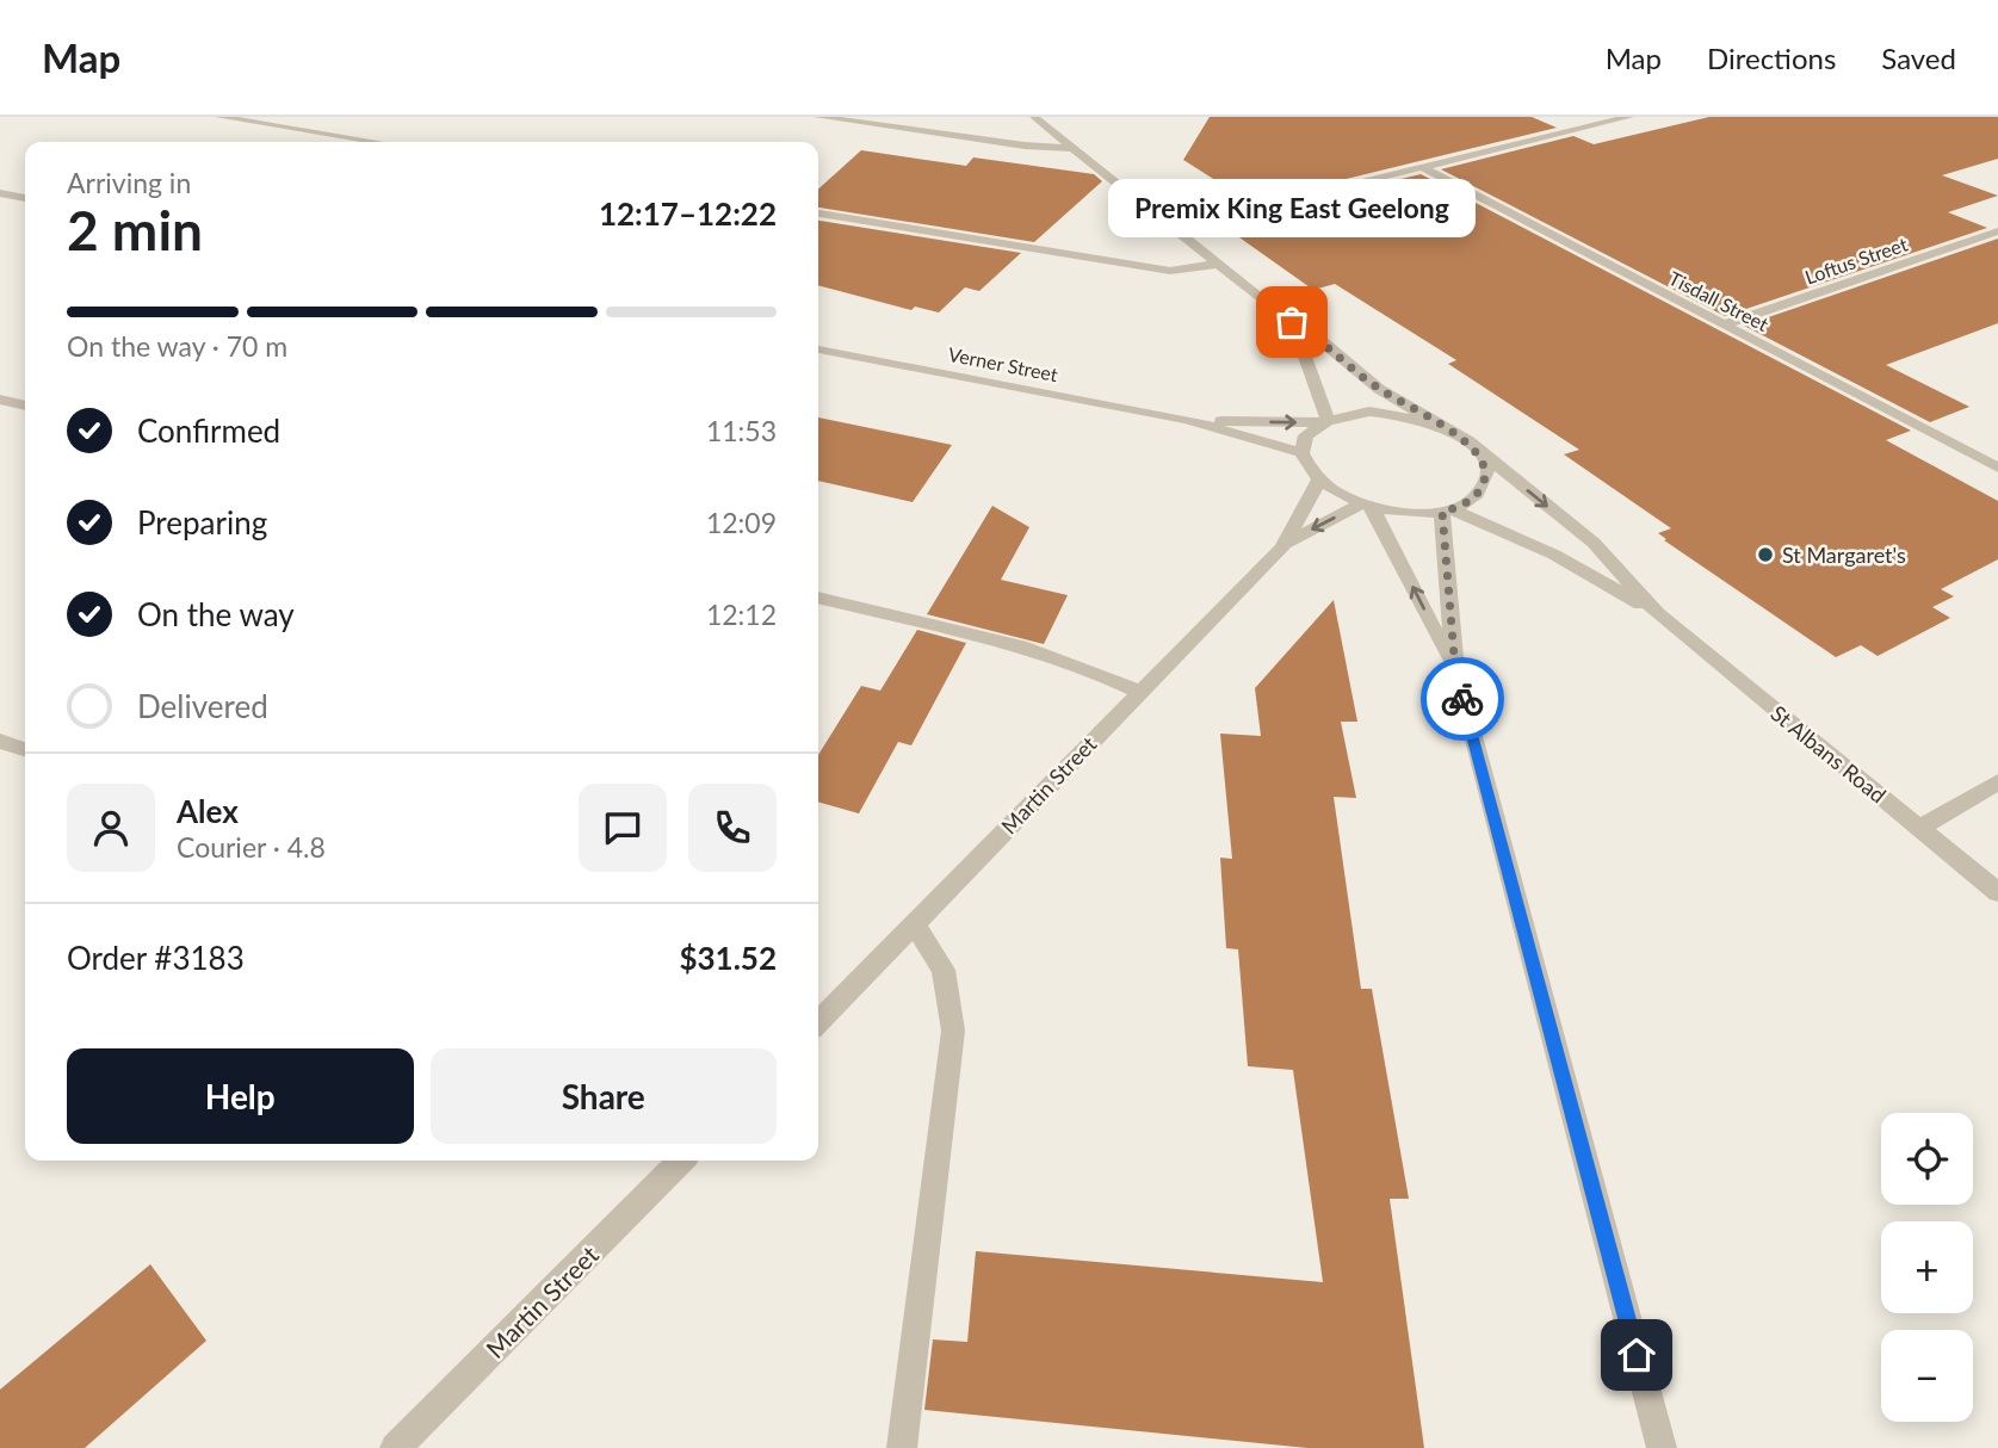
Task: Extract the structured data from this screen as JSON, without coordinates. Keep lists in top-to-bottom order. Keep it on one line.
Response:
{"streets":{"street":["Loftus Street","Tisdall Street","Verner Street","St Albans Road","Martin Street"]},"crossings":[["Loftus Street","Tisdall Street"],["Verner Street","St Albans Road"]],"places":["Premix King East Geelong","St Margaret's"],"page":{"header":"Map","nav":["Map","Directions","Saved"],"heading":["2 min","Arriving in","12:17–12:22"],"panel":["Alex","Courier · 4.8","Order #3183","$31.52"],"bubble":"Premix King East Geelong","bar":"On the way · 70 m","list":[["Confirmed","11:53"],["Preparing","12:09"],["On the way","12:12"],"Delivered"],"buttons":["Help","Share"],"map_buttons":["+","−"]}}
